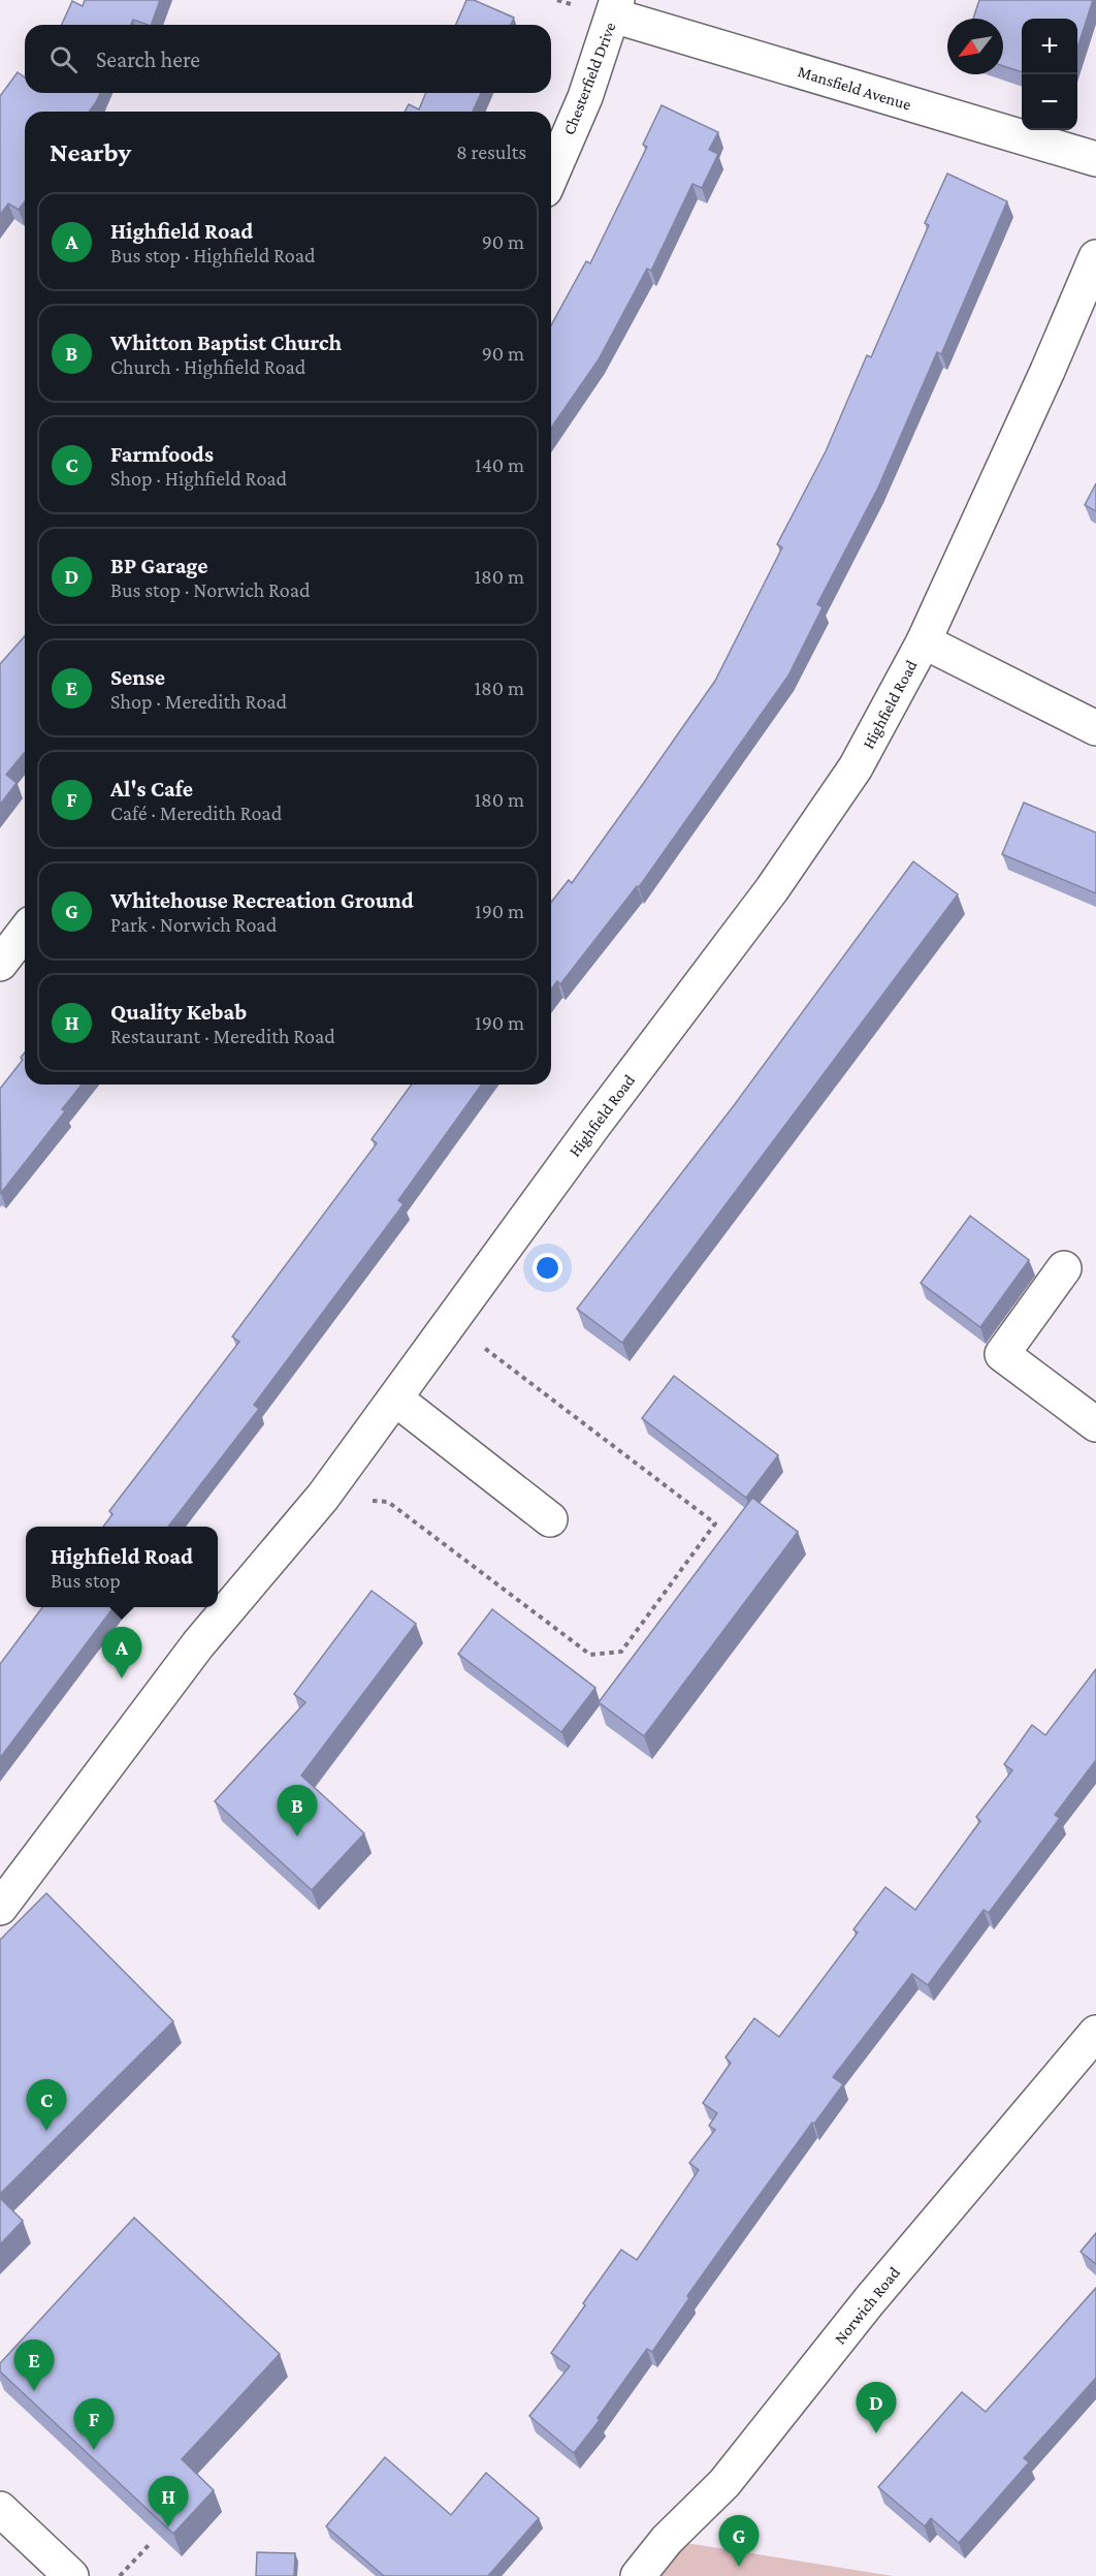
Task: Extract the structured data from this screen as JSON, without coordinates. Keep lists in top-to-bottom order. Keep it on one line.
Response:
{"streets":{"street":["Chesterfield Drive","Mansfield Avenue","Highfield Road","Norwich Road"]},"crossings":[["Chesterfield Drive","Mansfield Avenue"]],"north":"bottom left","page":{"map_buttons":["+","−"],"search":"Search here","heading":["Nearby","8 results"],"list":[{"mark":"A","name":"Highfield Road","note":"Bus stop · Highfield Road","value":"90 m"},{"mark":"B","name":"Whitton Baptist Church","note":"Church · Highfield Road","value":"90 m"},{"mark":"C","name":"Farmfoods","note":"Shop · Highfield Road","value":"140 m"},{"mark":"D","name":"BP Garage","note":"Bus stop · Norwich Road","value":"180 m"},{"mark":"E","name":"Sense","note":"Shop · Meredith Road","value":"180 m"},{"mark":"F","name":"Al's Cafe","note":"Café · Meredith Road","value":"180 m"},{"mark":"G","name":"Whitehouse Recreation Ground","note":"Park · Norwich Road","value":"190 m"},{"mark":"H","name":"Quality Kebab","note":"Restaurant · Meredith Road","value":"190 m"}],"popup":["Highfield Road","Bus stop"],"pins":["A","B","C","E","D","F","H","G"]}}
